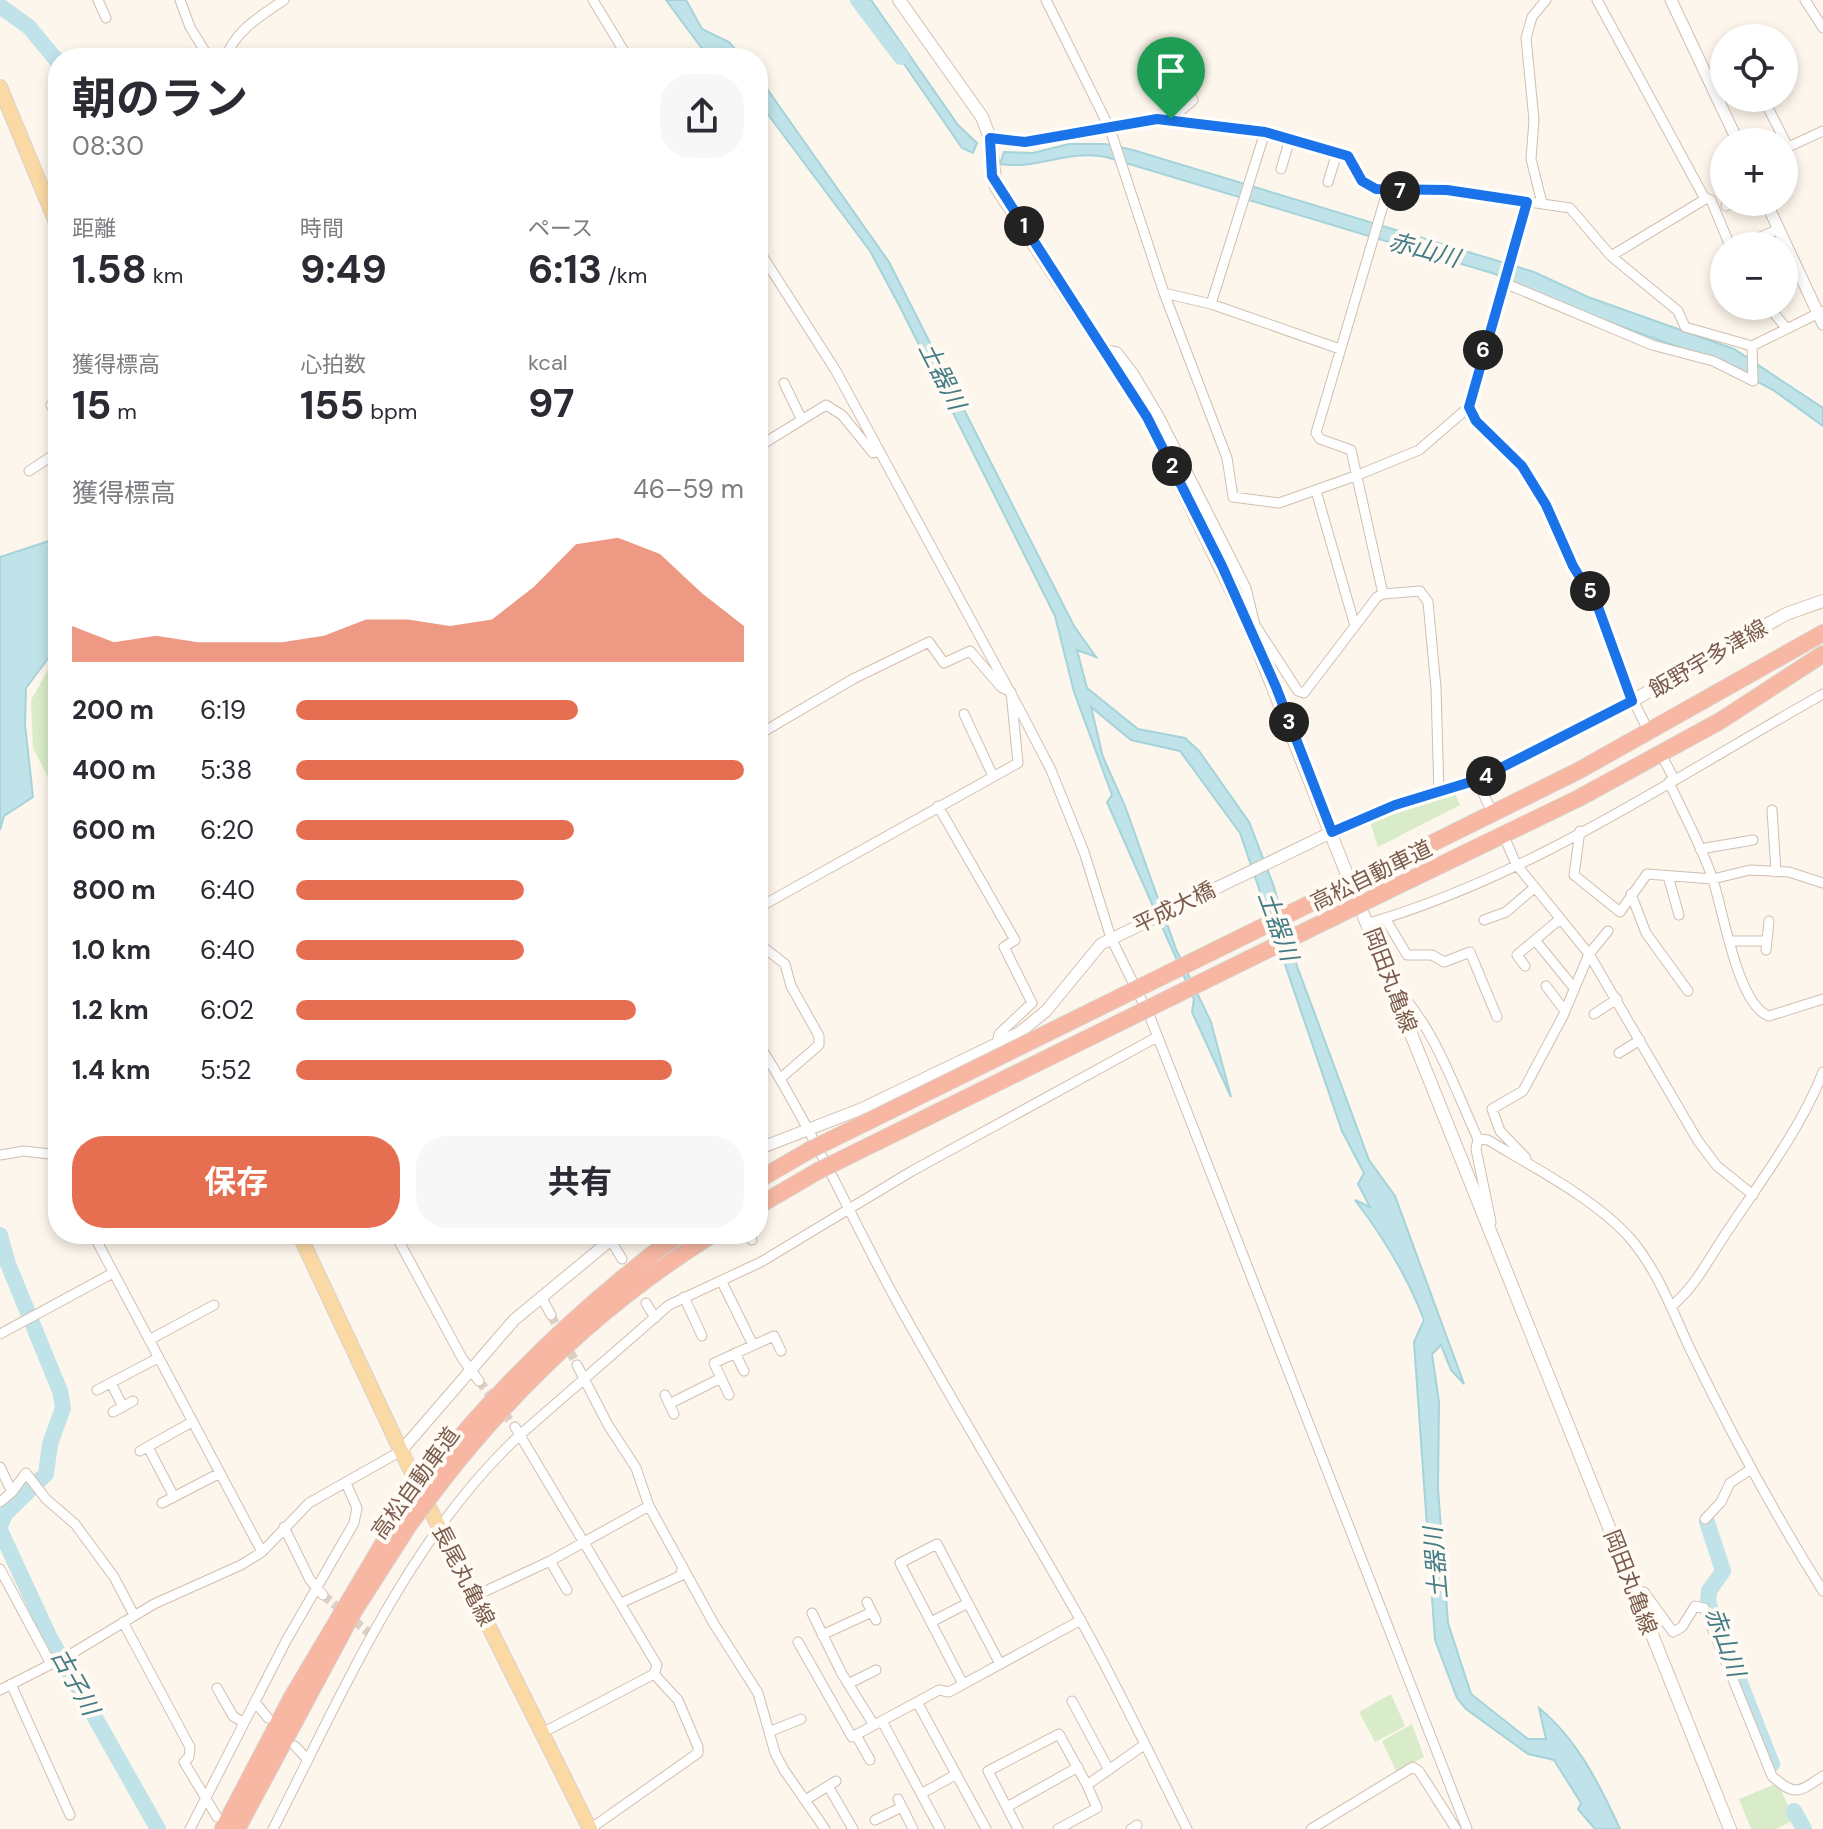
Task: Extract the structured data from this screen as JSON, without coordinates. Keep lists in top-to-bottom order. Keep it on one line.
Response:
{"streets":{"highway":["高松自動車道"],"main road":["飯野宇多津線","岡田丸亀線","長尾丸亀線"],"street":["平成大橋"]},"crossings":[["飯野宇多津線","平成大橋"],["飯野宇多津線","岡田丸亀線"],["平成大橋","岡田丸亀線"]],"water":["赤山川","土器川","古子川"],"page":{"map_buttons":["+","−"],"heading":["朝のラン","08:30"],"pins":["7","1","6","2","5","3","4"],"stats":[["距離","1.58 km"],["時間","9:49"],["ペース","6:13 /km"],["獲得標高","15 m"],["心拍数","155 bpm"],["kcal","97"]],"chart":["獲得標高","46–59 m"],"list":[{"name":"200 m","note":"6:19"},{"name":"400 m","note":"5:38"},{"name":"600 m","note":"6:20"},{"name":"800 m","note":"6:40"},{"name":"1.0 km","note":"6:40"},{"name":"1.2 km","note":"6:02"},{"name":"1.4 km","note":"5:52"}],"buttons":["保存","共有"]}}
